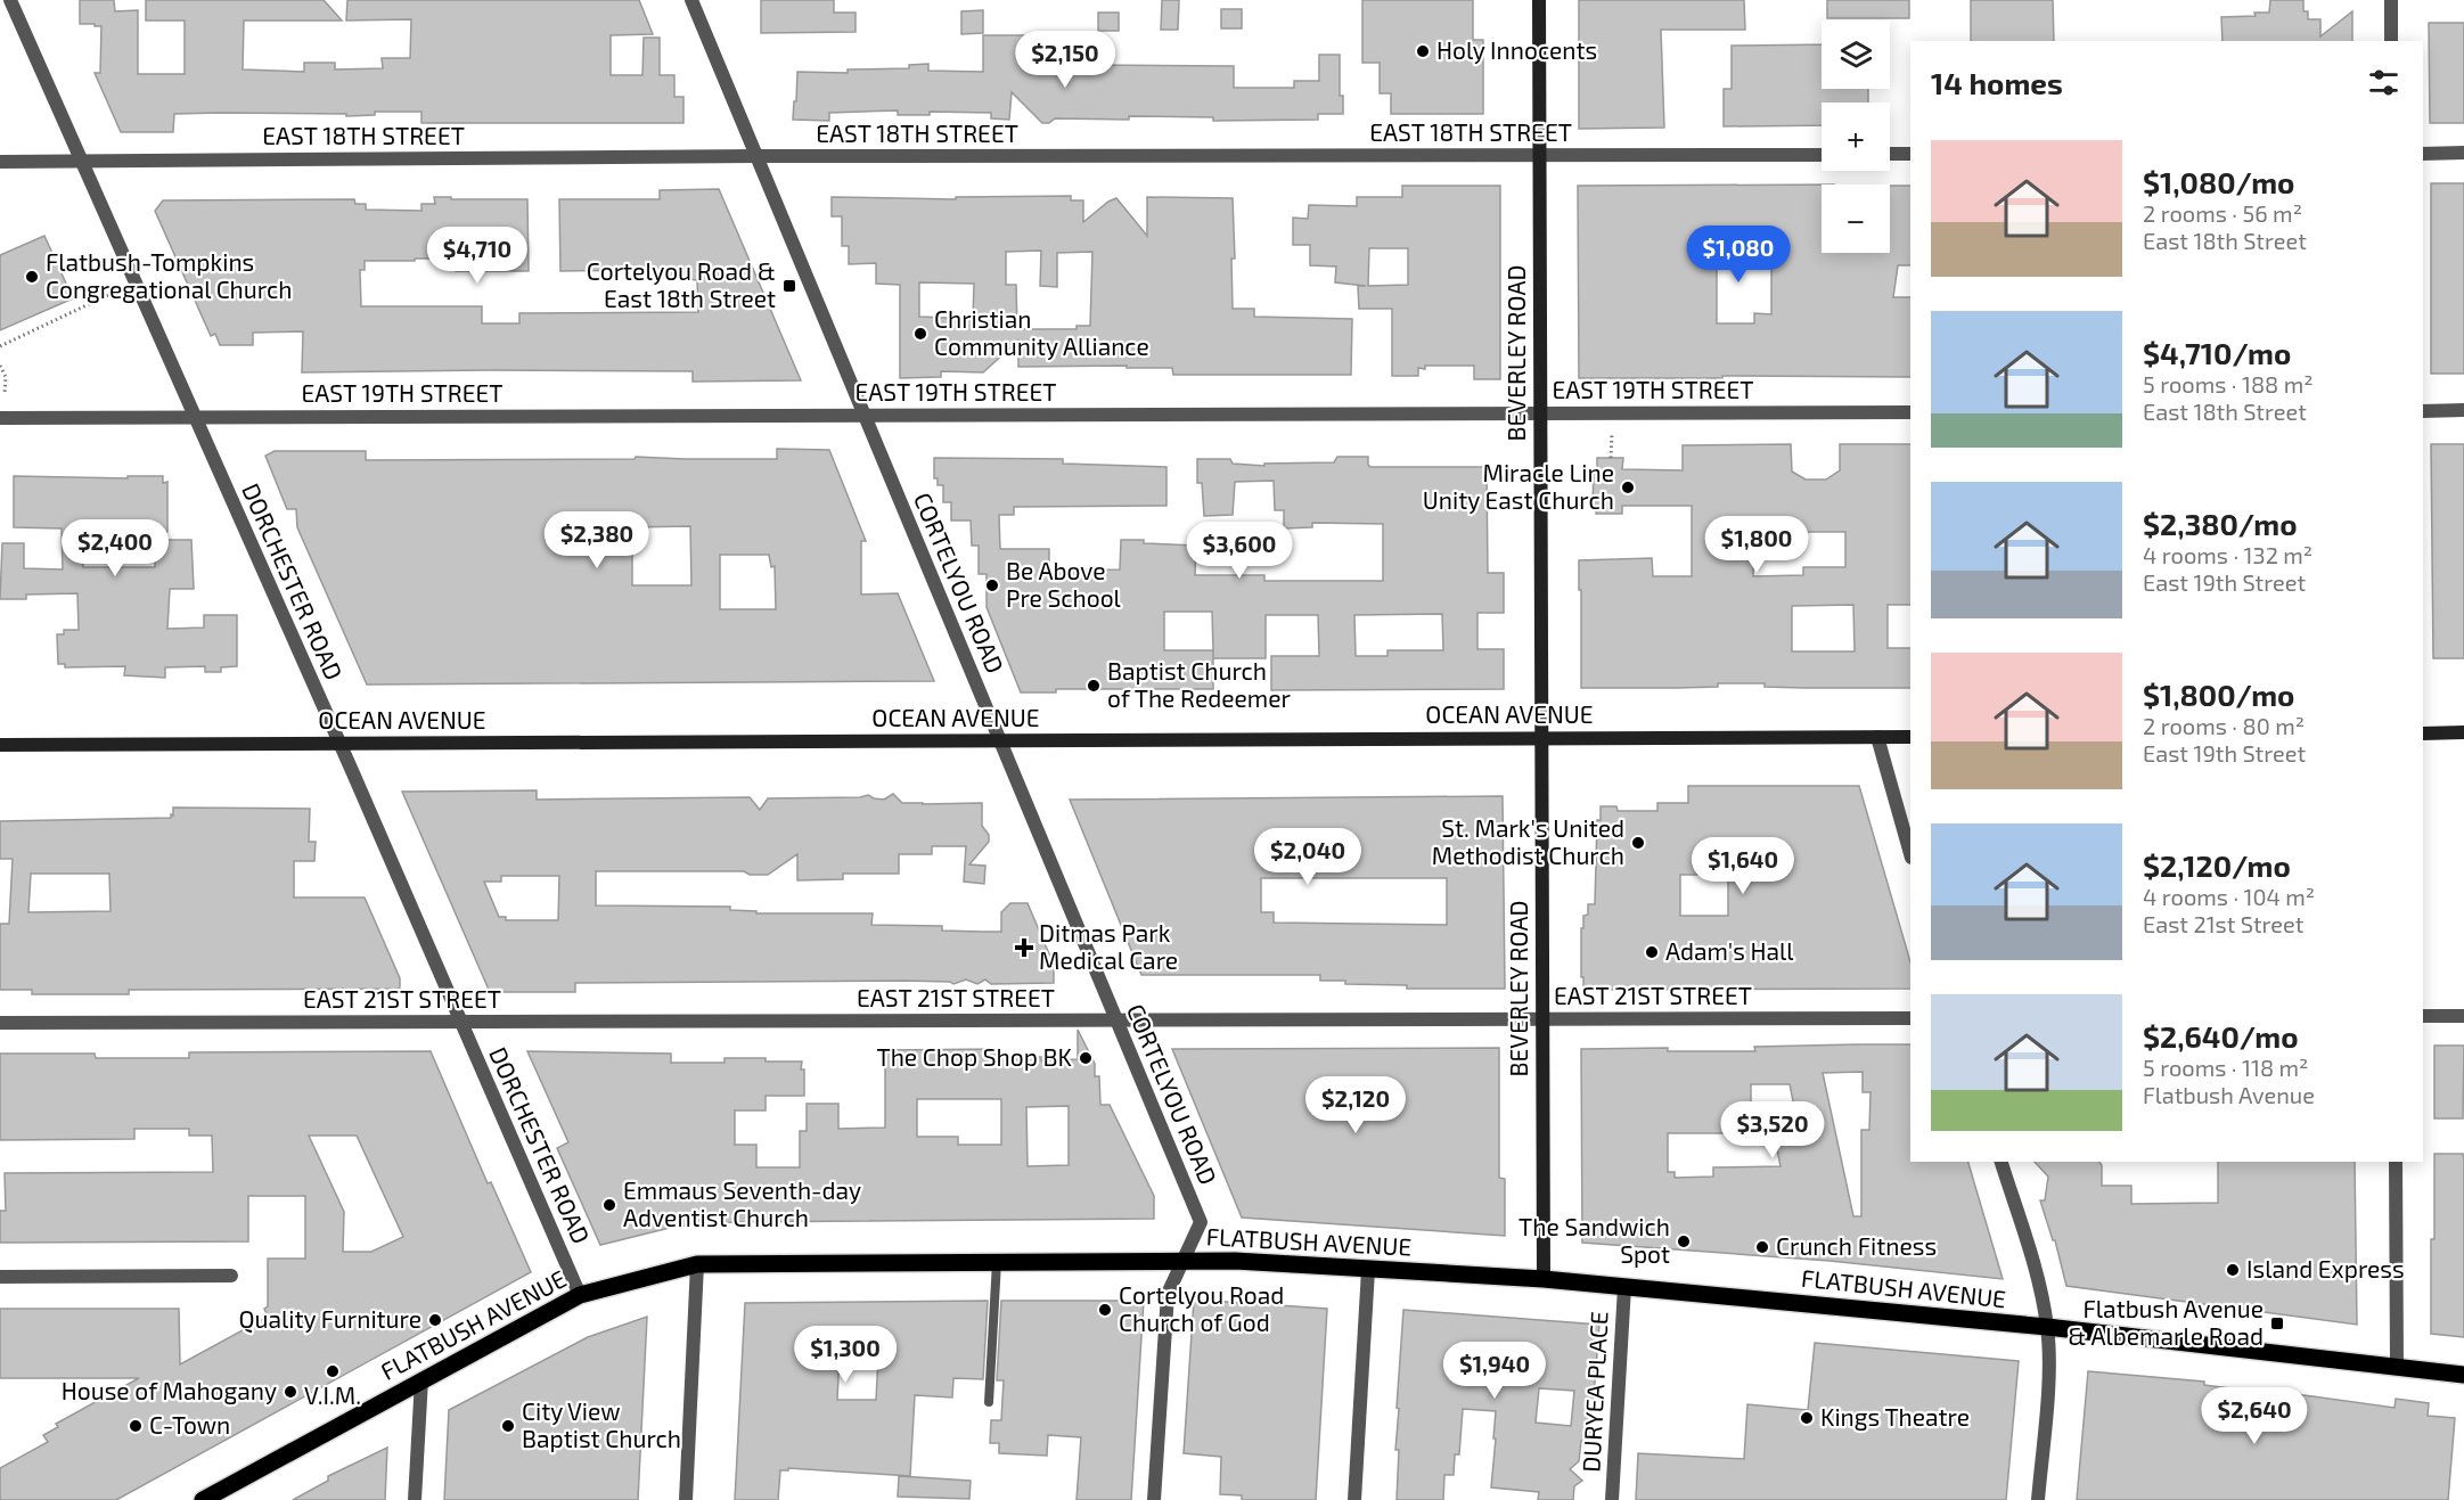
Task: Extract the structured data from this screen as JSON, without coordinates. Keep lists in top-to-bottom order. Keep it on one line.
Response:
{"streets":{"main road":["BEVERLEY ROAD","OCEAN AVENUE","FLATBUSH AVENUE"],"street":["EAST 18TH STREET","EAST 19TH STREET","DORCHESTER ROAD","CORTELYOU ROAD","EAST 21ST STREET","DURYEA PLACE"]},"crossings":[["EAST 18TH STREET","BEVERLEY ROAD"],["EAST 18TH STREET","DORCHESTER ROAD"],["EAST 18TH STREET","CORTELYOU ROAD"],["BEVERLEY ROAD","EAST 19TH STREET"],["BEVERLEY ROAD","OCEAN AVENUE"],["BEVERLEY ROAD","EAST 21ST STREET"],["BEVERLEY ROAD","FLATBUSH AVENUE"],["EAST 19TH STREET","DORCHESTER ROAD"],["EAST 19TH STREET","CORTELYOU ROAD"],["DORCHESTER ROAD","OCEAN AVENUE"],["DORCHESTER ROAD","EAST 21ST STREET"],["DORCHESTER ROAD","FLATBUSH AVENUE"],["CORTELYOU ROAD","OCEAN AVENUE"],["CORTELYOU ROAD","EAST 21ST STREET"],["CORTELYOU ROAD","FLATBUSH AVENUE"],["FLATBUSH AVENUE","DURYEA PLACE"]],"places":{"other":["Holy Innocents","Flatbush-Tompkins Congregational Church","Christian Community Alliance","Miracle Line Unity East Church","Be Above Pre School","Baptist Church of The Redeemer","St. Mark's United Methodist Church","Adam's Hall","The Chop Shop BK","Emmaus Seventh-day Adventist Church","The Sandwich Spot","Crunch Fitness","Island Express","Cortelyou Road Church of God","Quality Furniture","V.I.M.","House of Mahogany","Kings Theatre","C-Town","City View Baptist Church"],"transit":["Cortelyou Road & East 18th Street","Flatbush Avenue & Albemarle Road"],"health":["Ditmas Park Medical Care"]},"page":{"map_buttons":["+","−"],"price":["$2,150","$1,080","$4,710","$2,380","$1,800","$2,400","$3,600","$2,040","$1,640","$2,120","$3,520","$1,300","$1,940","$2,640"],"heading":"14 homes","list":[{"name":"$1,080/mo","note":"2 rooms · 56 m² · East 18th Street"},{"name":"$4,710/mo","note":"5 rooms · 188 m² · East 18th Street"},{"name":"$2,380/mo","note":"4 rooms · 132 m² · East 19th Street"},{"name":"$1,800/mo","note":"2 rooms · 80 m² · East 19th Street"},{"name":"$2,120/mo","note":"4 rooms · 104 m² · East 21st Street"},{"name":"$2,640/mo","note":"5 rooms · 118 m² · Flatbush Avenue"}]}}
